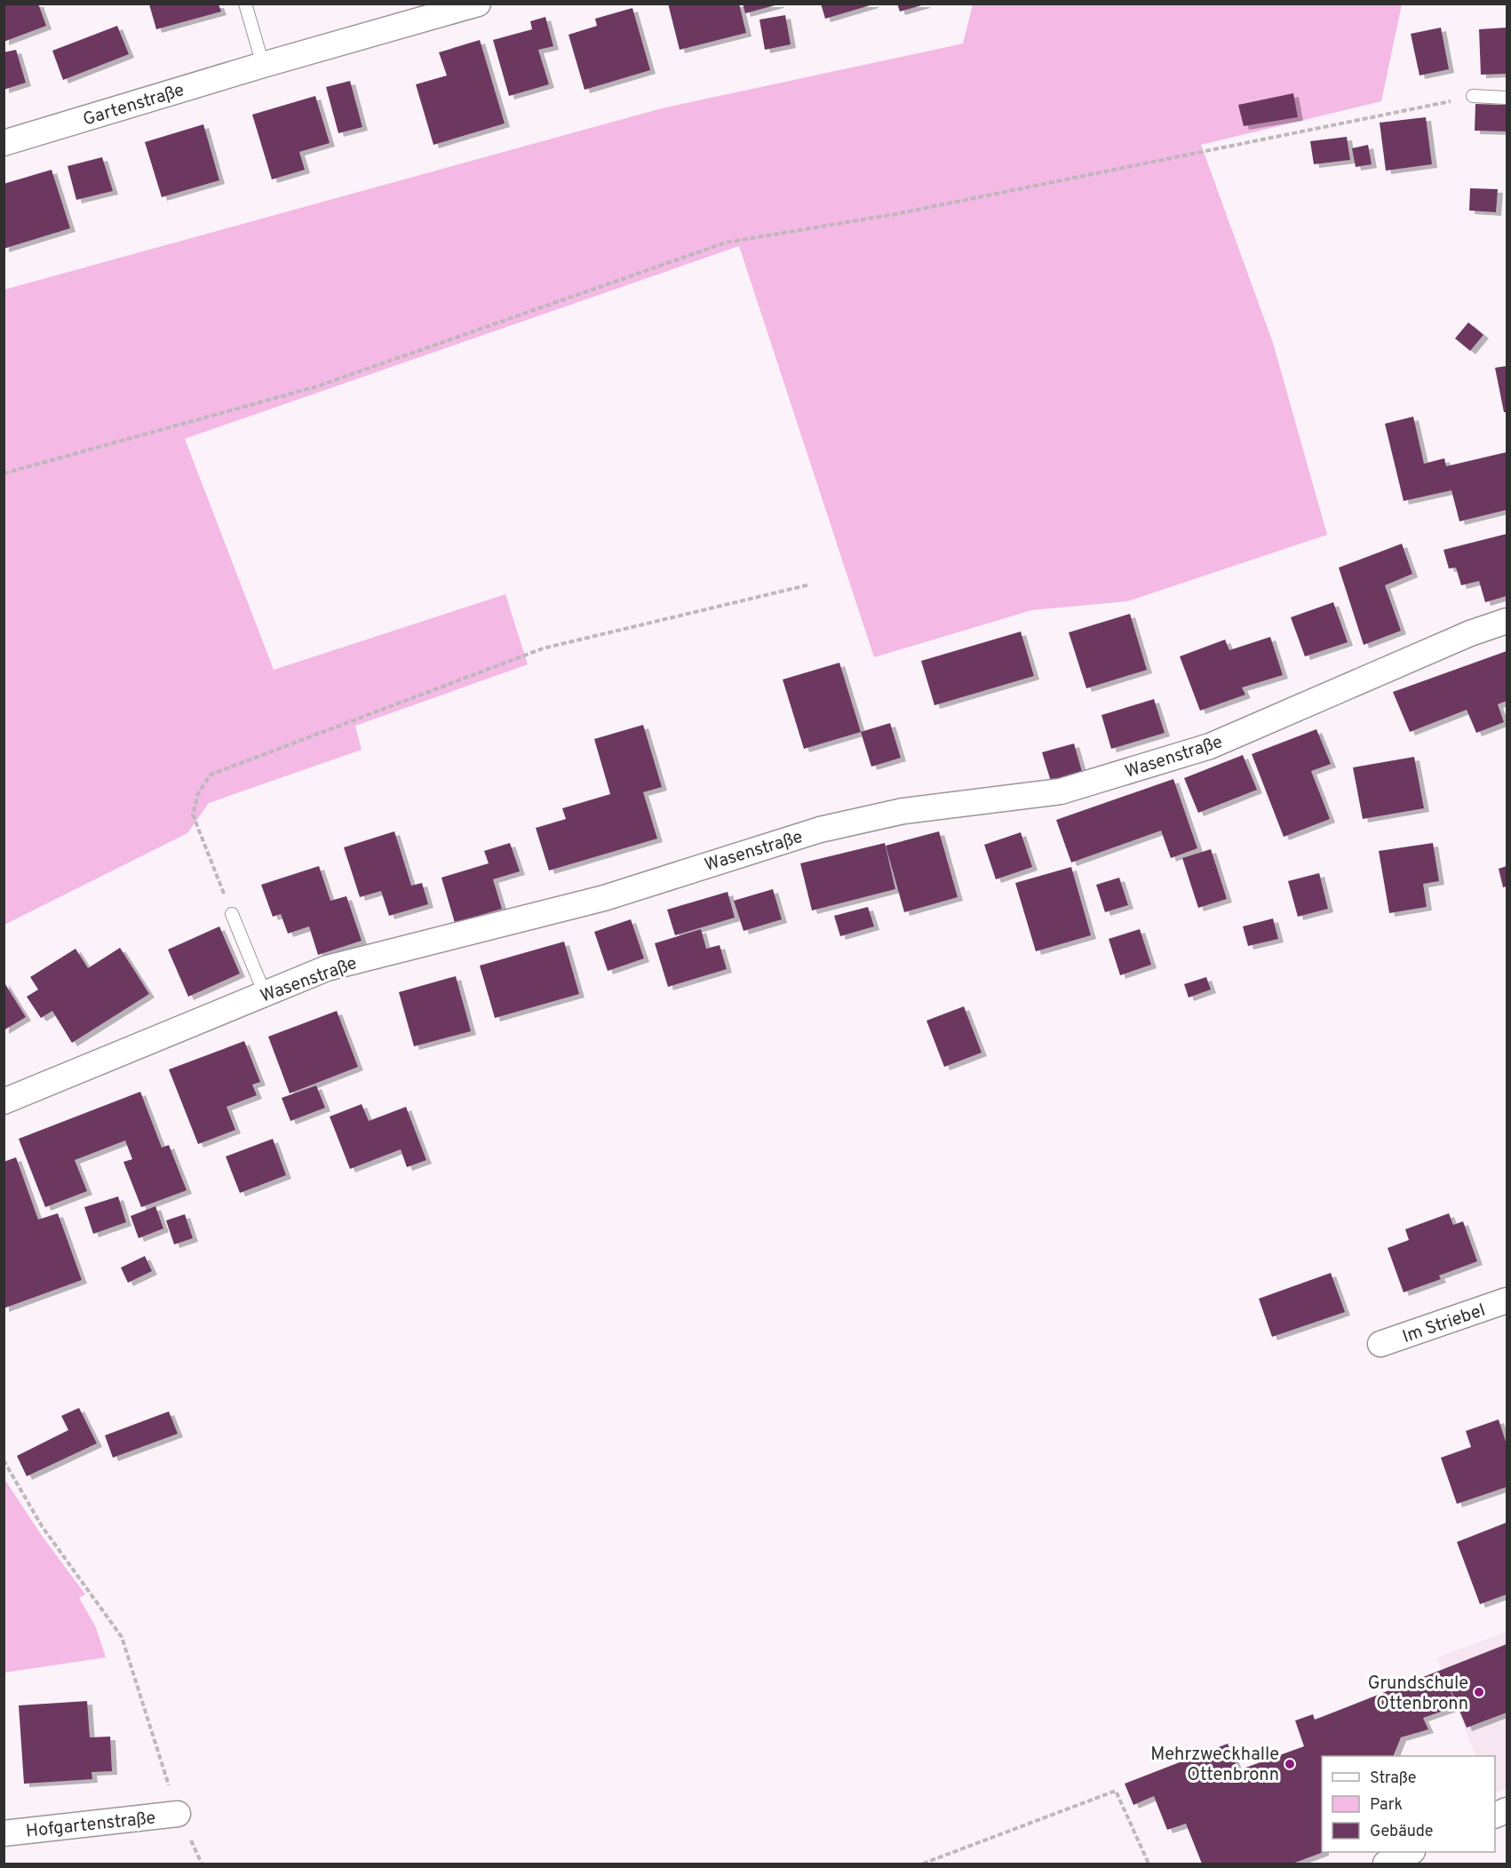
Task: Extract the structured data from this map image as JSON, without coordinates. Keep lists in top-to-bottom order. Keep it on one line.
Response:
{"streets":{"street":["Gartenstraße","Wasenstraße","Im Striebel","Hofgartenstraße"]},"places":["Grundschule Ottenbronn","Mehrzweckhalle Ottenbronn"],"legend":["Straße","Park","Gebäude"]}
